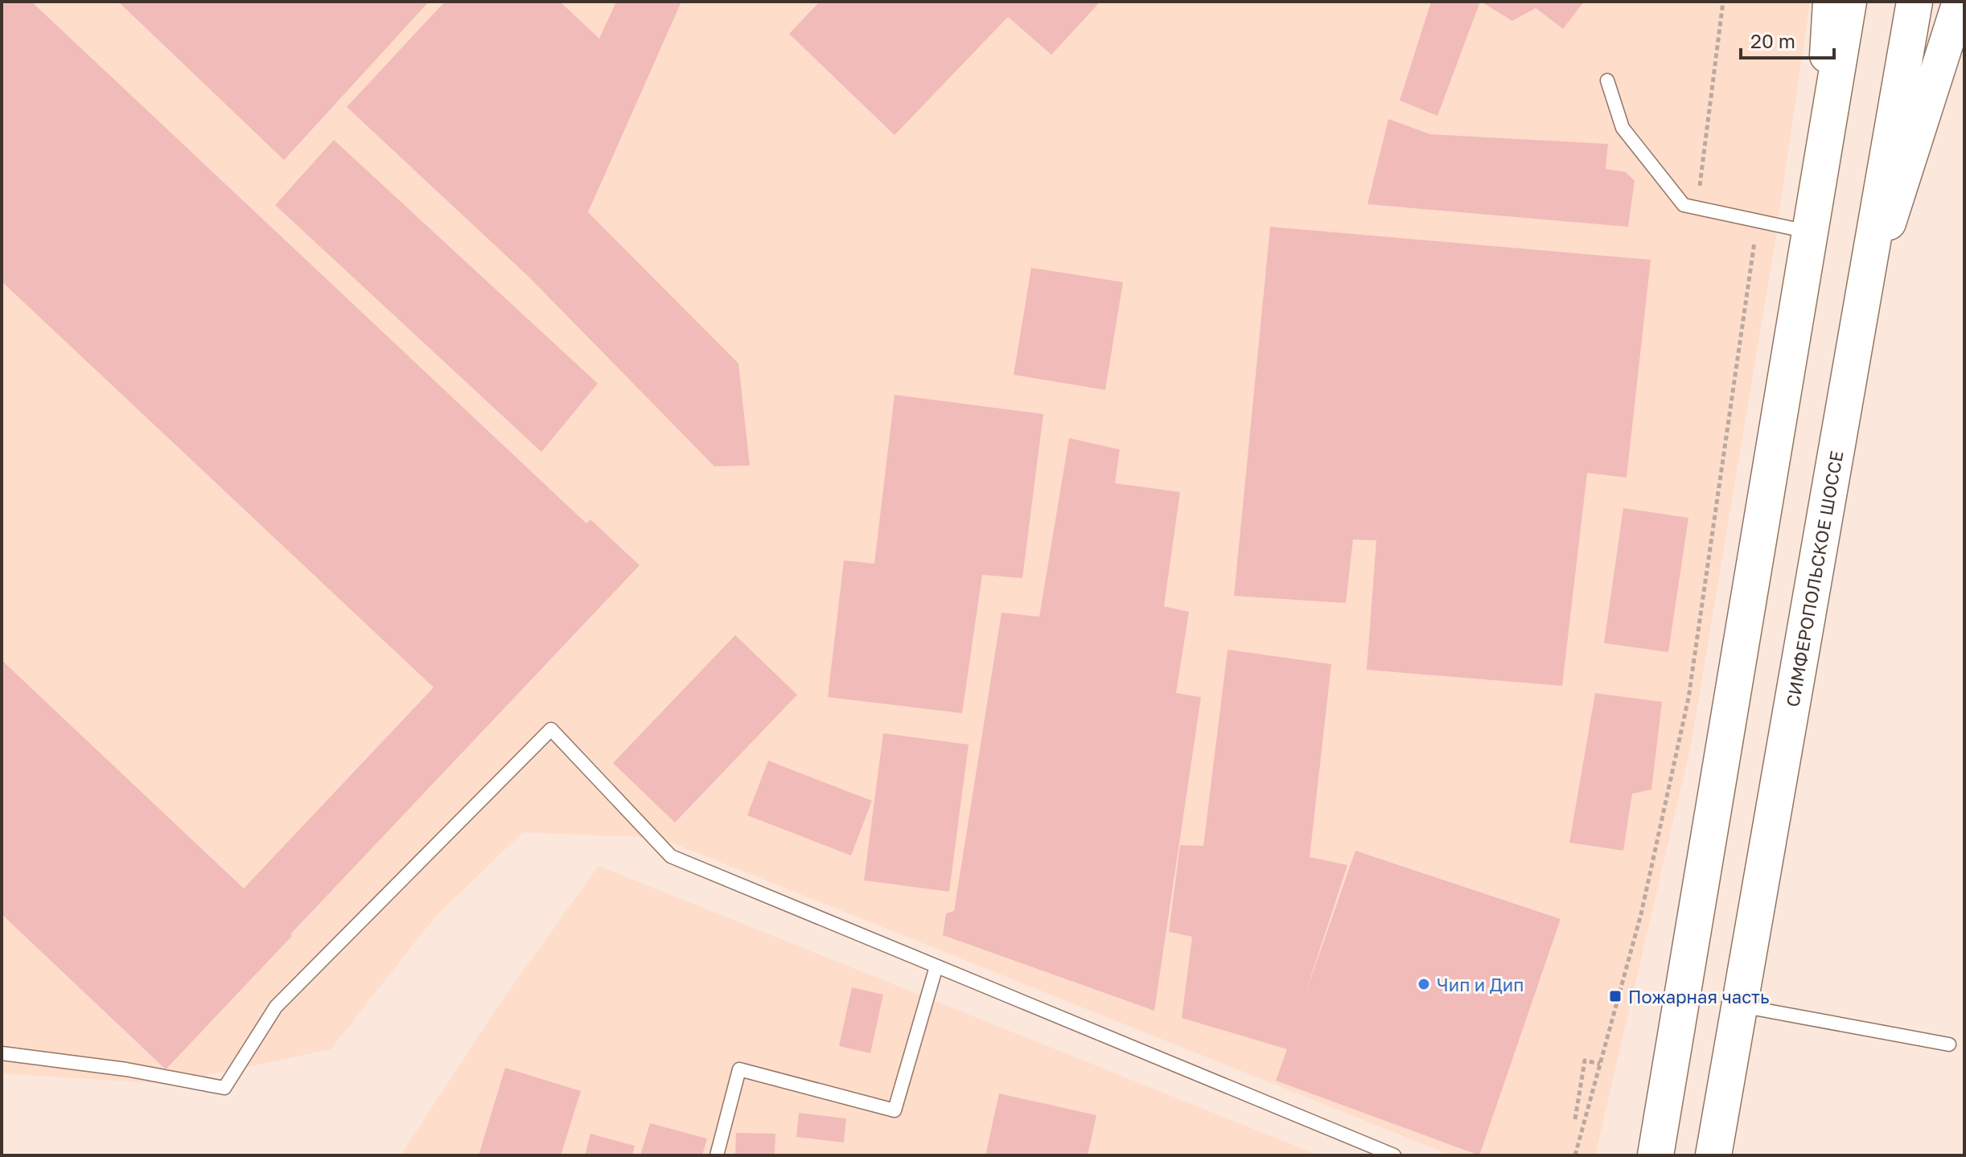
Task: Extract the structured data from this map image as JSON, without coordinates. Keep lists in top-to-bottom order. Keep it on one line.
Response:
{"streets":{"main road":["СИМФЕРОПОЛЬСКОЕ ШОССЕ"]},"places":{"other":["Чип и Дип"],"transit":["Пожарная часть"]},"scale_bar":"20 m"}
